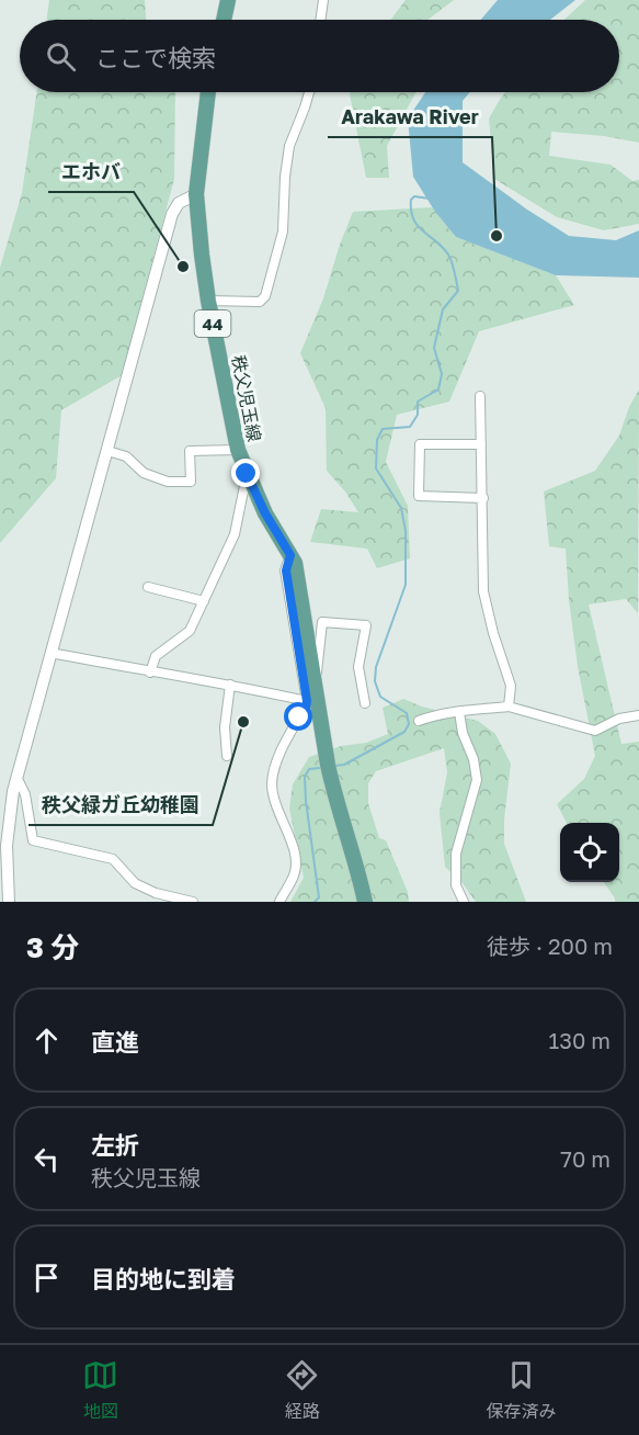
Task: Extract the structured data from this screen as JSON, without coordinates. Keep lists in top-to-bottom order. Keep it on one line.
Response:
{"streets":{"main road":["44","秩父児玉線"]},"places":["Arakawa River","エホバ","秩父緑ガ丘幼稚園"],"page":{"search":"ここで検索","heading":["3 分","徒歩 · 200 m"],"list":[["直進","130 m"],["左折","秩父児玉線","70 m"],"目的地に到着"],"nav":["地図","経路","保存済み"]}}
